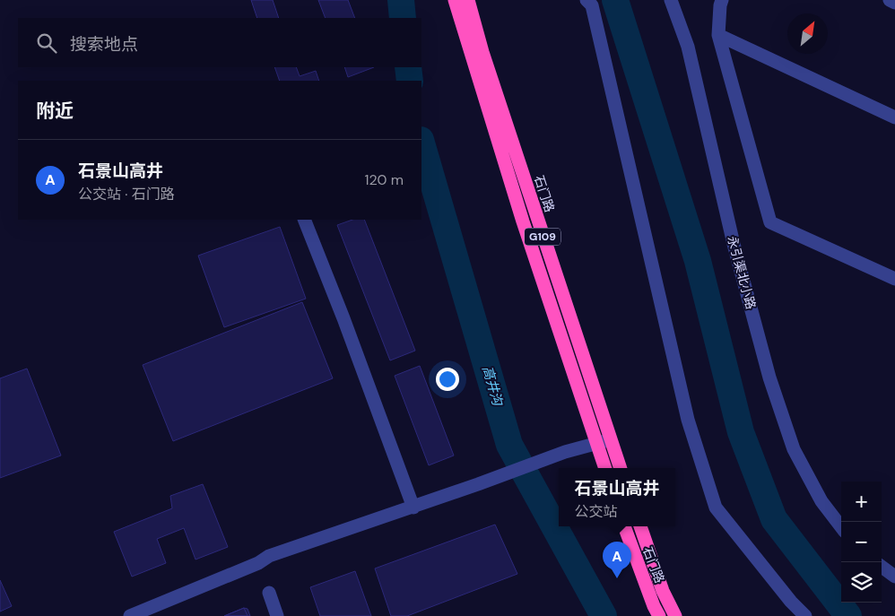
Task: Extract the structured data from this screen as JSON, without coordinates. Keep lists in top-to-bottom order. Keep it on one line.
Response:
{"streets":{"highway":["石门路","G109"],"street":["永引渠北小路"]},"water":["高井沟"],"north":"top right","page":{"search":"搜索地点","heading":"附近","list":[{"mark":"A","name":"石景山高井","note":"公交站 · 石门路","value":"120 m"}],"popup":["石景山高井","公交站"],"map_buttons":["+","−"],"pins":"A"}}
